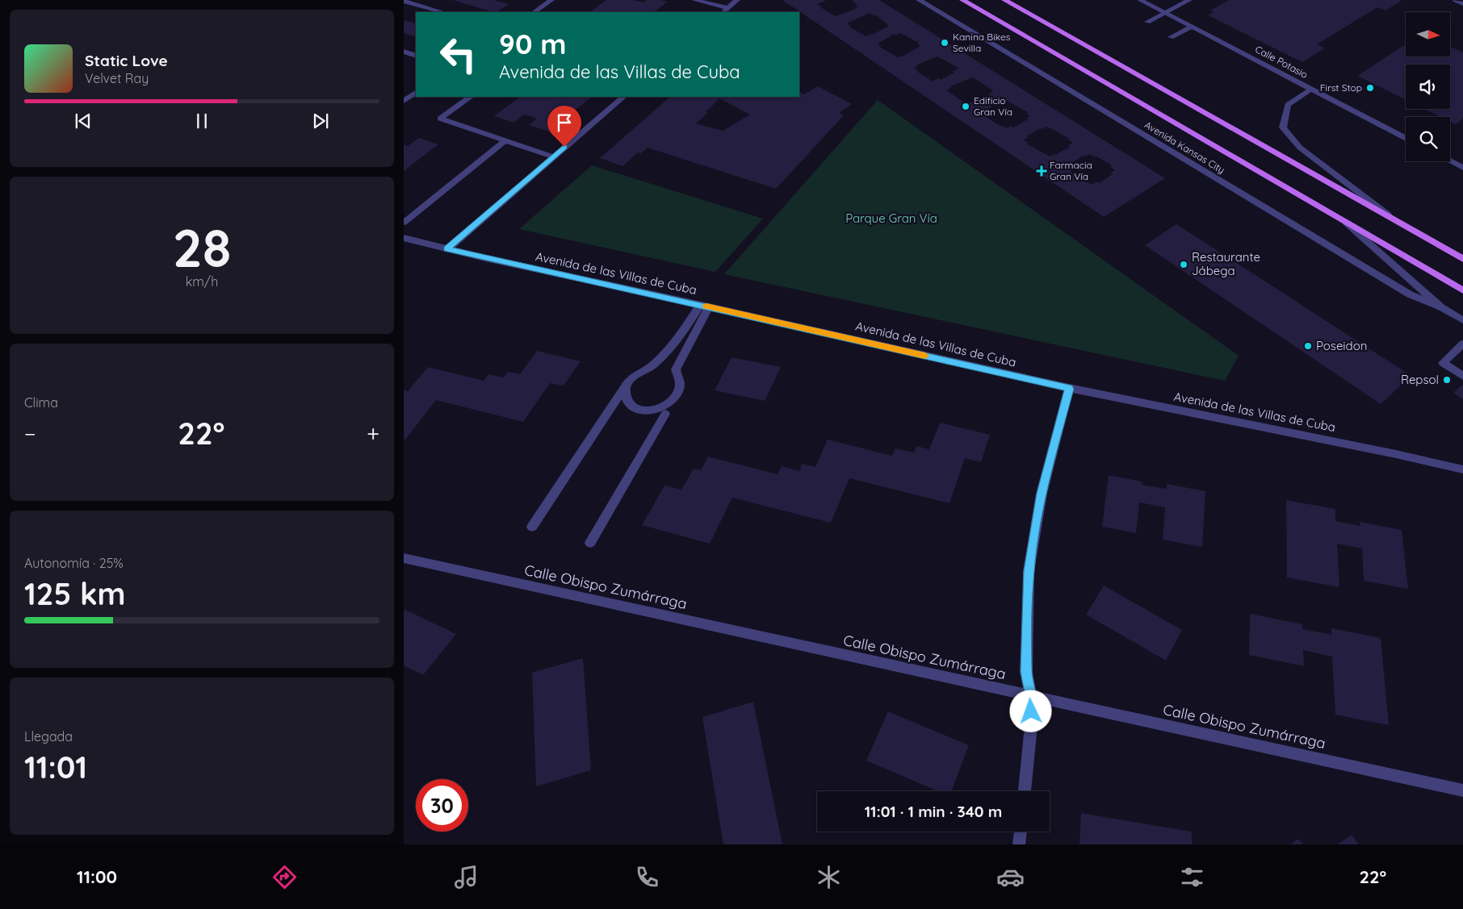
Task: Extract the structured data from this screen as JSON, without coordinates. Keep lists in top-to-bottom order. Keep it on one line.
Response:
{"streets":{"main road":["Avenida Kansas City"],"street":["Calle Potasio","Avenida de las Villas de Cuba","Calle Obispo Zumárraga"]},"parks":["Parque Gran Vía"],"places":{"other":["Kanina Bikes Sevilla","First Stop","Edificio Gran Vía","Restaurante Jábega","Poseidon","Repsol"],"health":["Farmacia Gran Vía"]},"north":"right","page":{"turn":["90 m","Avenida de las Villas de Cuba"],"song":["Static Love","Velvet Ray"],"tile":[["28","km/h"],"Clima",["Autonomía · 25%","125 km"],["Llegada","11:01"]],"heat":["−","22°","+"],"limit":"30","trip":"11:01 · 1 min · 340 m","tabs":["11:00","22°"]}}
